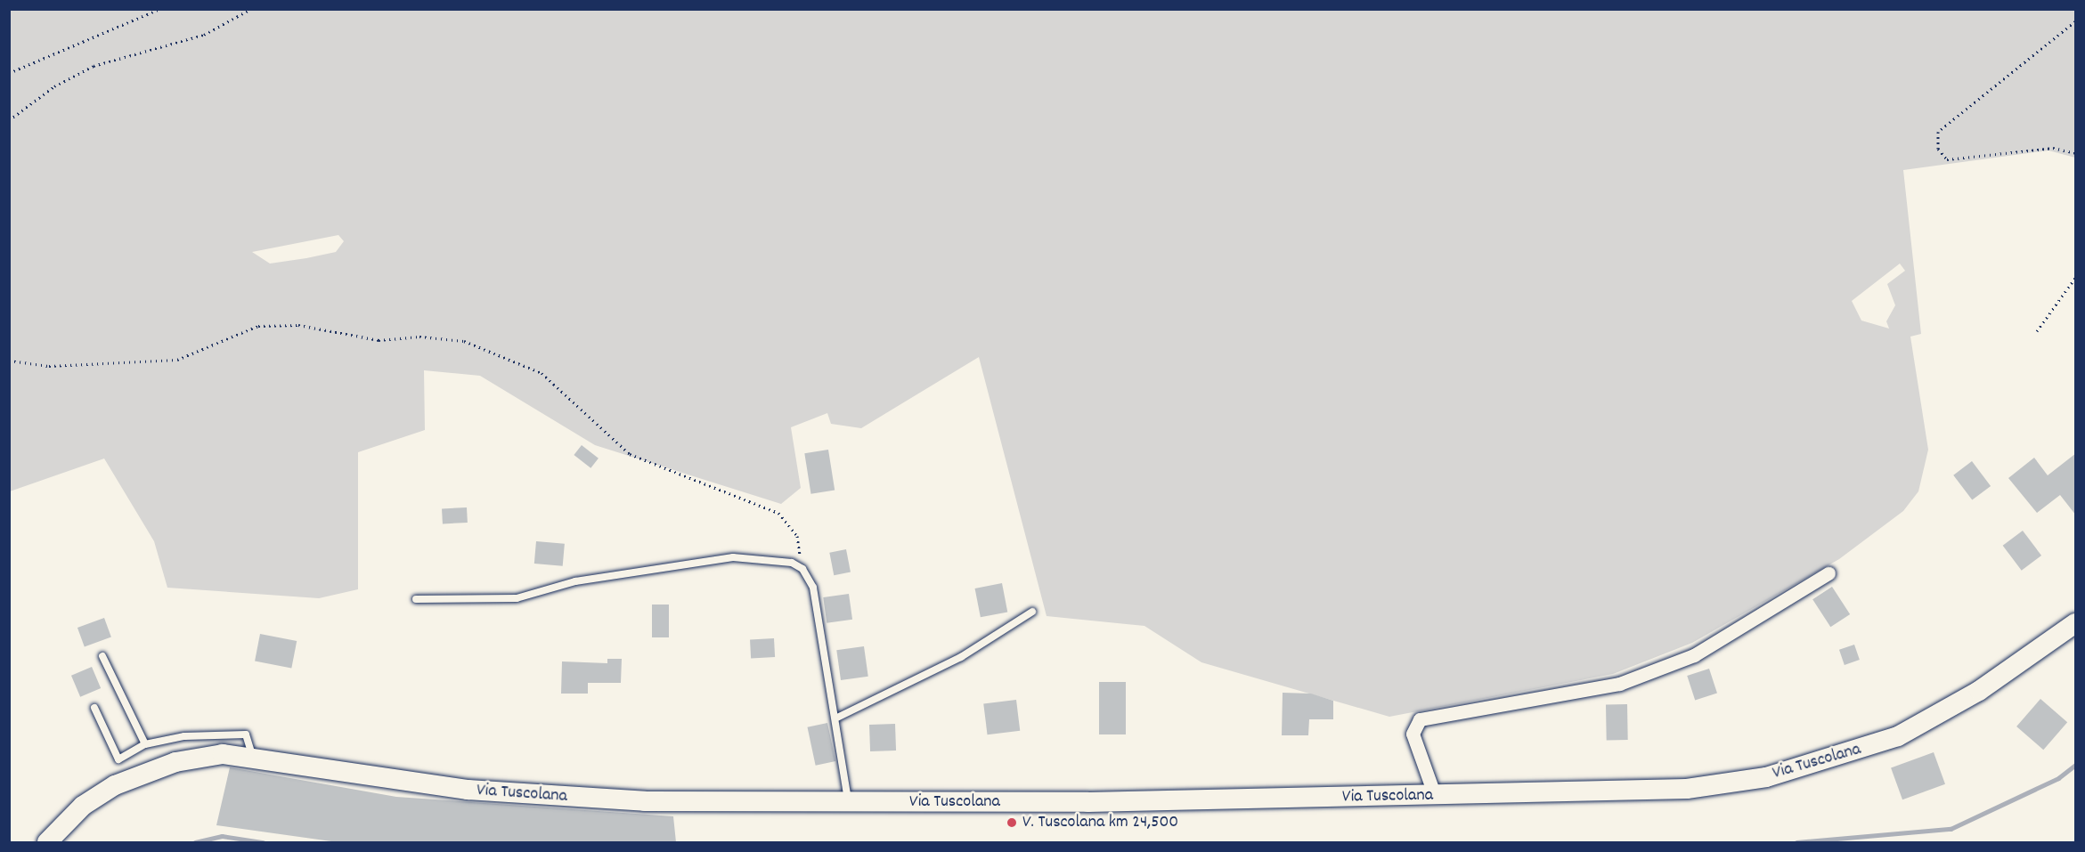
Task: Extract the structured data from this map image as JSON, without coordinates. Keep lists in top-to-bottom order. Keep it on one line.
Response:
{"streets":{"main road":["Via Tuscolana"]},"places":["V. Tuscolana km 24,500"]}
